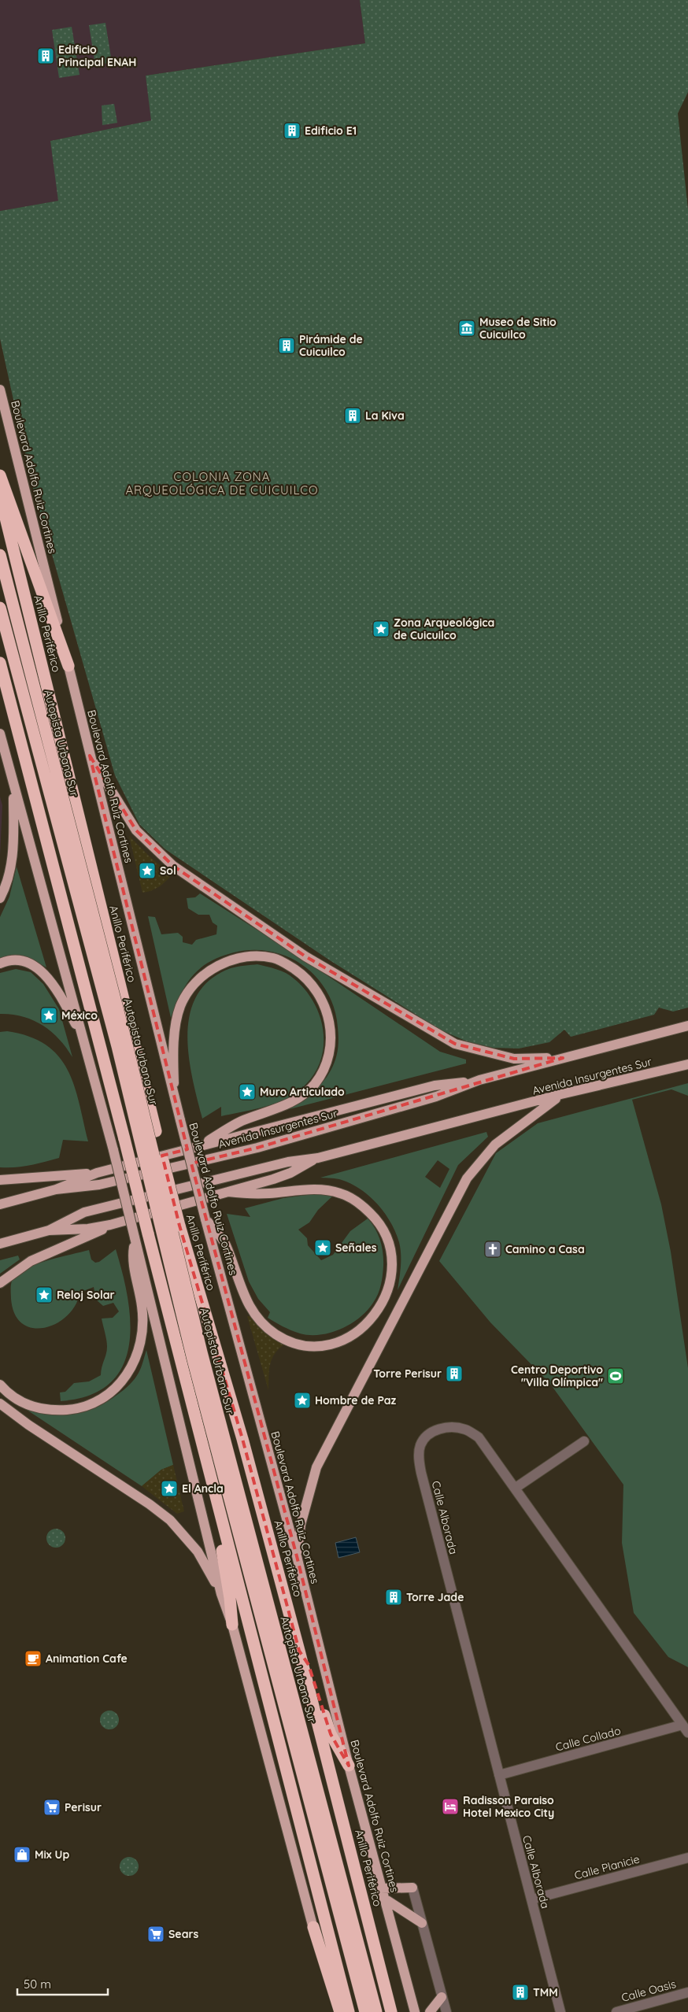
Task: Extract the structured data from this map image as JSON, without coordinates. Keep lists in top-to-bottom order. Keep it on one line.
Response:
{"streets":{"highway":["Anillo Periférico","Autopista Urbana Sur"],"main road":["Boulevard Adolfo Ruiz Cortines","Avenida Insurgentes Sur"],"street":["Calle Alborada","Calle Collado","Calle Planicie","Calle Oasis"]},"crossings":[["Calle Alborada","Calle Collado"],["Calle Alborada","Calle Planicie"]],"districts":["COLONIA ZONA ARQUEOLÓGICA DE CUICUILCO"],"places":{"building":["Edificio Principal ENAH","Edificio E1","Pirámide de Cuicuilco","La Kiva","Torre Perisur","Torre Jade","TMM"],"museum":["Museo de Sitio Cuicuilco"],"place":["Zona Arqueológica de Cuicuilco","Sol","México","Muro Articulado","Señales","Reloj Solar","Hombre de Paz","El Ancla"],"church":["Camino a Casa"],"sports":["Centro Deportivo \"Villa Olímpica\""],"cafe":["Animation Cafe"],"hotel":["Radisson Paraiso Hotel Mexico City"],"supermarket":["Perisur","Sears"],"shop":["Mix Up"]},"scale_bar":"50 m"}
